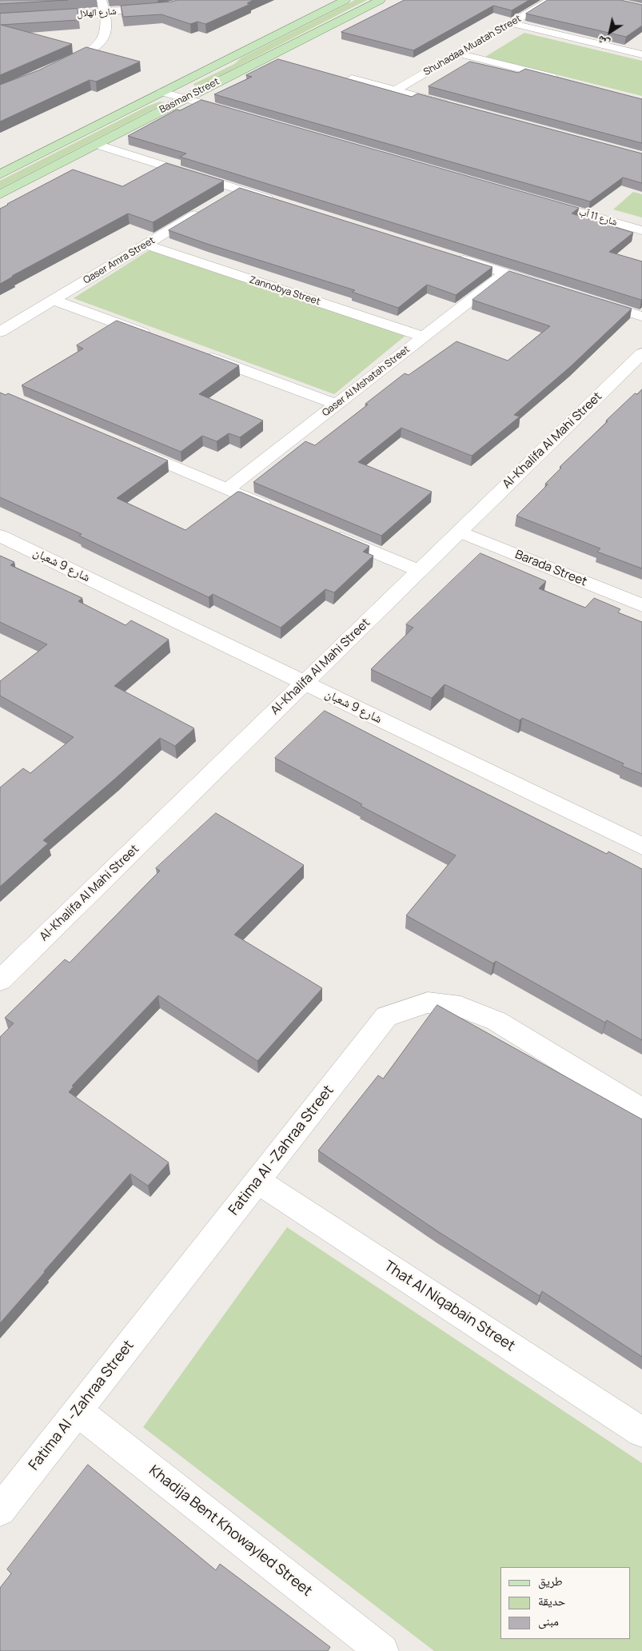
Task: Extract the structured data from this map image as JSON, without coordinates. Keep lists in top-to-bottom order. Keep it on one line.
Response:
{"streets":{"main road":["Basman Street"],"street":["شارع الهلال","Shuhadaa Muatah Street","شارع 11 آب","Qaser Amra Street","Zannobya Street","Qaser Al Mshatah Street","Al-Khalifa Al Mahi Street","شارع 9 شعبان","Barada Street","Fatima Al -Zahraa Street","That Al Niqabain Street","Khadija Bent Khowayled Street"]},"crossings":[["Qaser Amra Street","Zannobya Street"],["Zannobya Street","Qaser Al Mshatah Street"],["Al-Khalifa Al Mahi Street","شارع 9 شعبان"],["Al-Khalifa Al Mahi Street","Barada Street"],["Fatima Al -Zahraa Street","That Al Niqabain Street"],["Fatima Al -Zahraa Street","Khadija Bent Khowayled Street"]],"legend":["طريق","حديقة","مبنى"],"north":"bottom left"}
